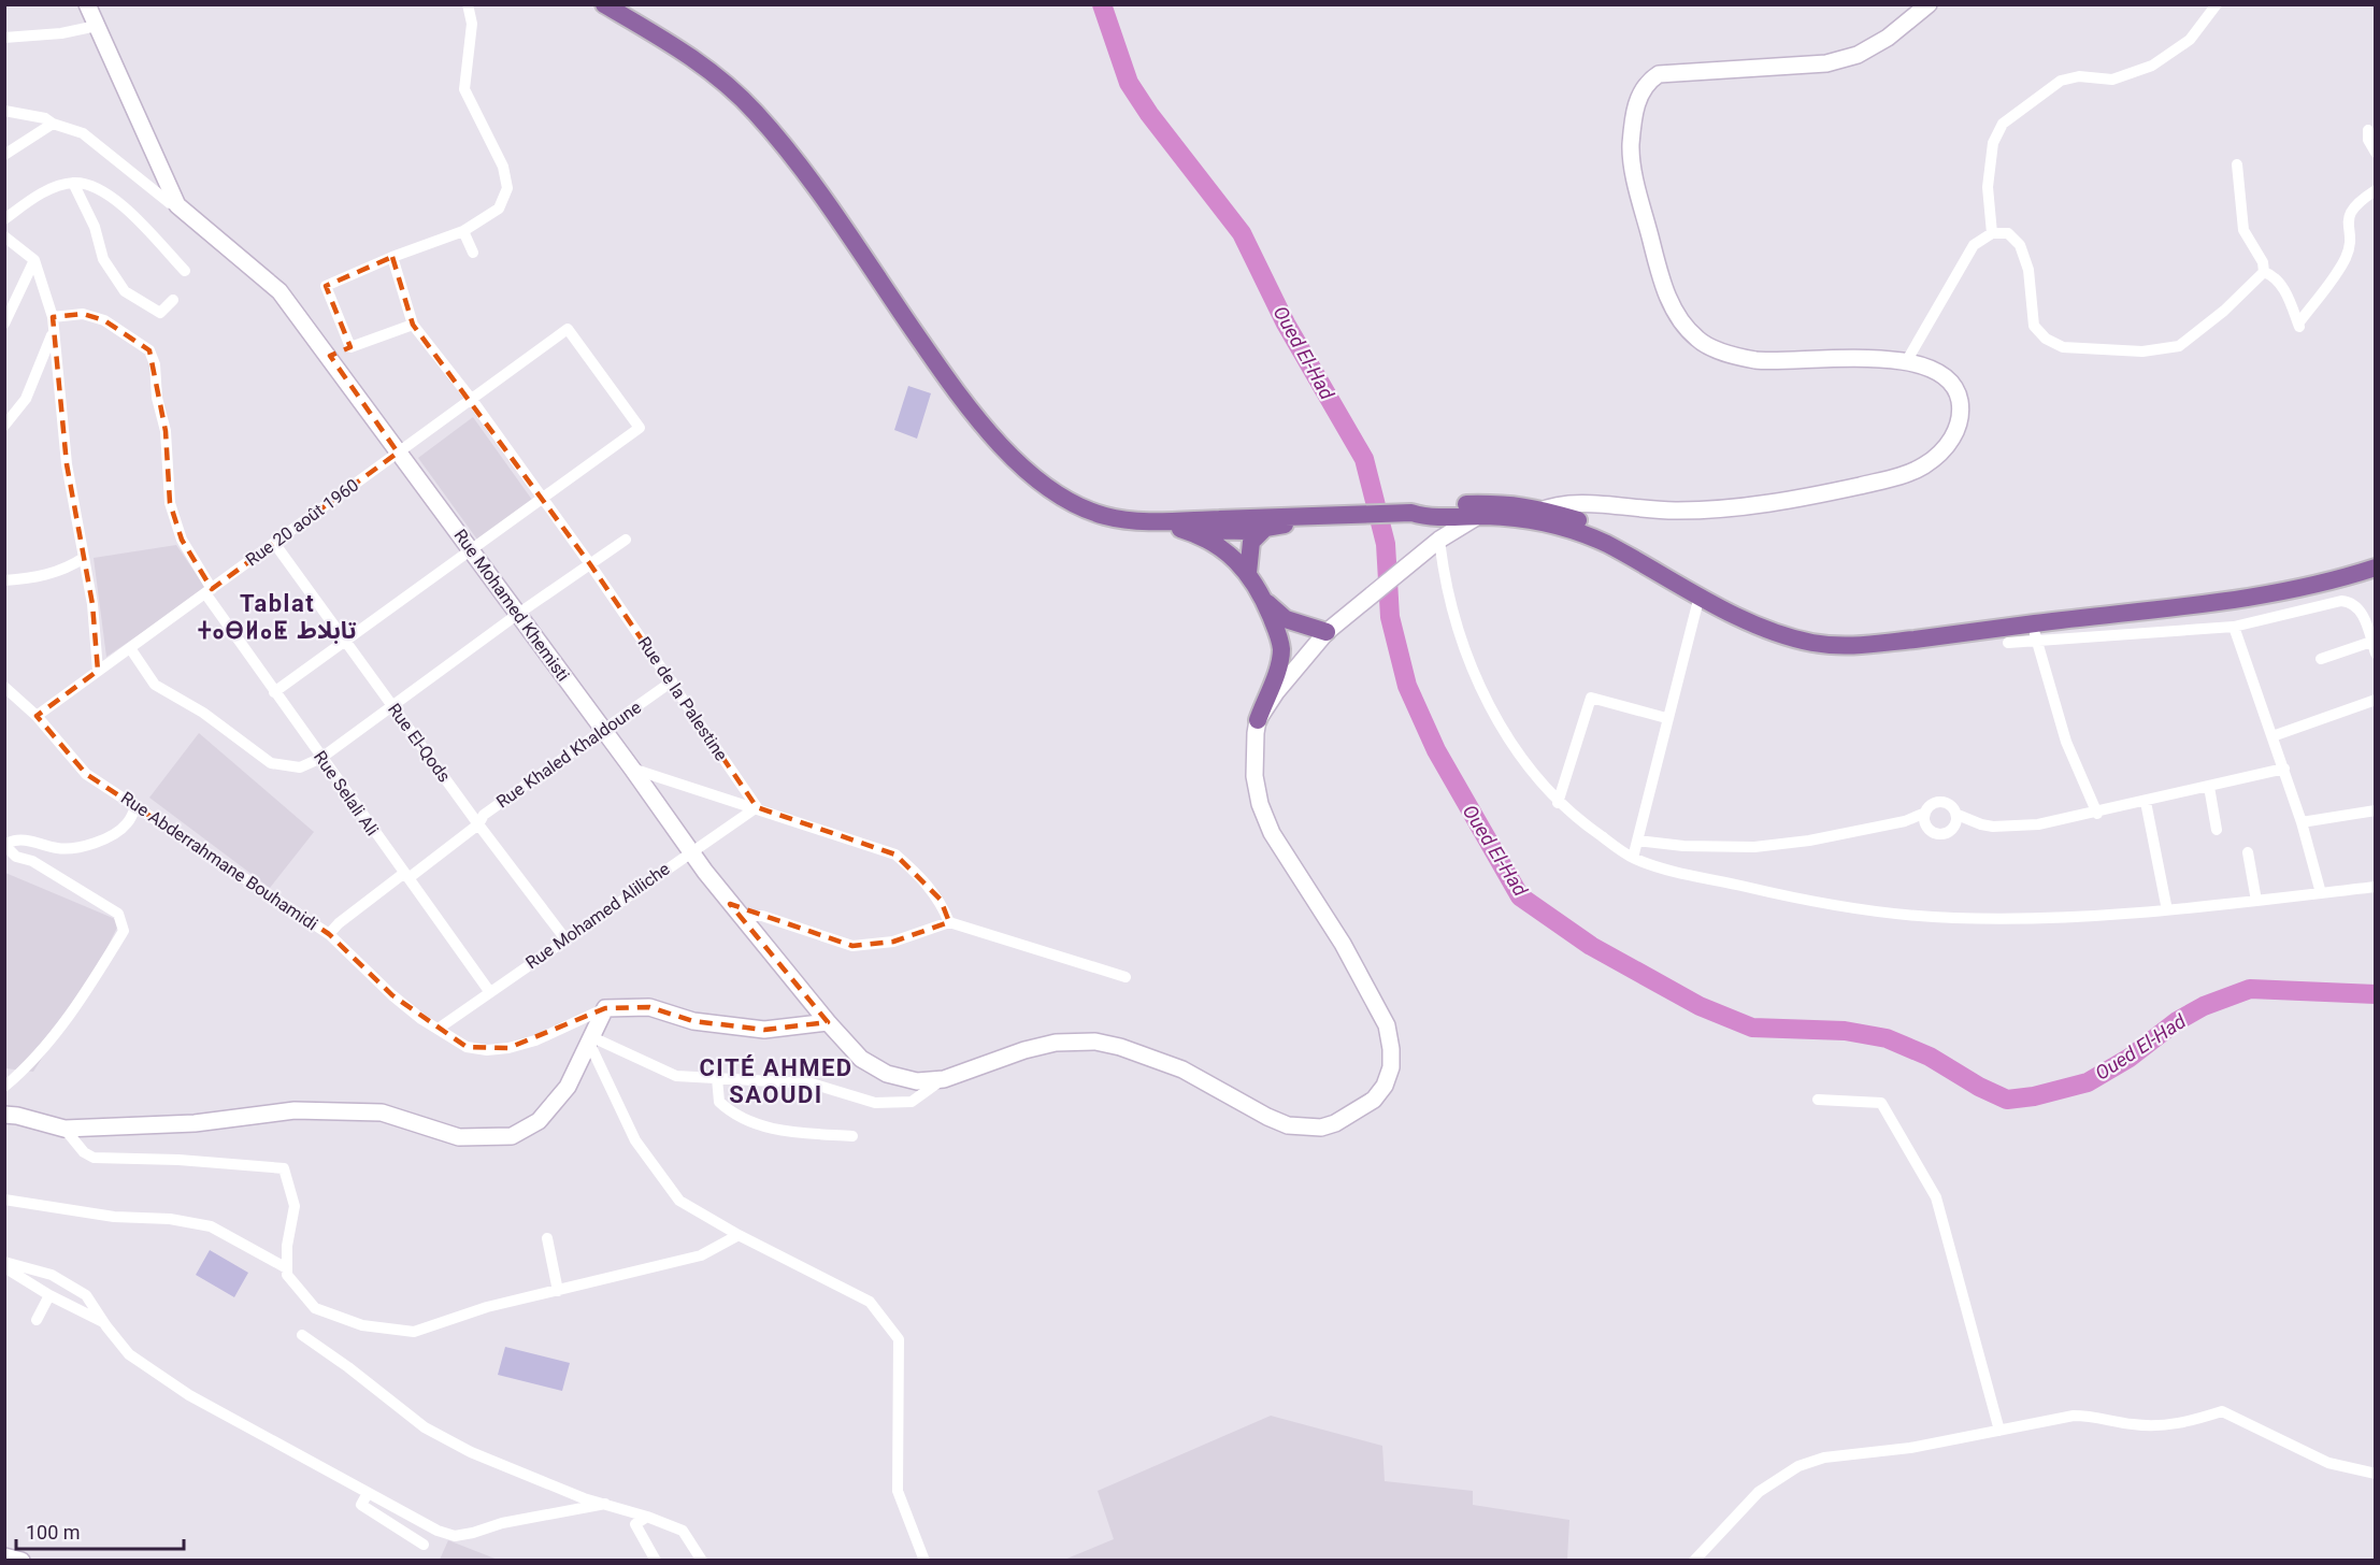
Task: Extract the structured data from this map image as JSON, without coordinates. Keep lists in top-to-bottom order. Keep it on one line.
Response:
{"streets":{"main road":["Rue Mohamed Khemisti"],"street":["Rue 20 août 1960","Rue de la Palestine","Rue El-Qods","Rue Khaled Khaldoune","Rue Selali Ali","Rue Abderrahmane Bouhamidi","Rue Mohamed Aliliche"]},"crossings":[["Rue 20 août 1960","Rue Mohamed Khemisti"],["Rue 20 août 1960","Rue de la Palestine"],["Rue 20 août 1960","Rue El-Qods"],["Rue 20 août 1960","Rue Selali Ali"],["Rue 20 août 1960","Rue Abderrahmane Bouhamidi"],["Rue Mohamed Khemisti","Rue Khaled Khaldoune"],["Rue Mohamed Khemisti","Rue Mohamed Aliliche"],["Rue de la Palestine","Rue Khaled Khaldoune"],["Rue de la Palestine","Rue Mohamed Aliliche"],["Rue El-Qods","Rue Khaled Khaldoune"],["Rue El-Qods","Rue Mohamed Aliliche"],["Rue Khaled Khaldoune","Rue Selali Ali"],["Rue Khaled Khaldoune","Rue Abderrahmane Bouhamidi"],["Rue Selali Ali","Rue Mohamed Aliliche"],["Rue Abderrahmane Bouhamidi","Rue Mohamed Aliliche"]],"districts":["Tablat ⵜⴰⴱⵍⴰⵟ تابلاط","CITÉ AHMED SAOUDI"],"water":["Oued El-Had"],"scale_bar":"100 m"}
